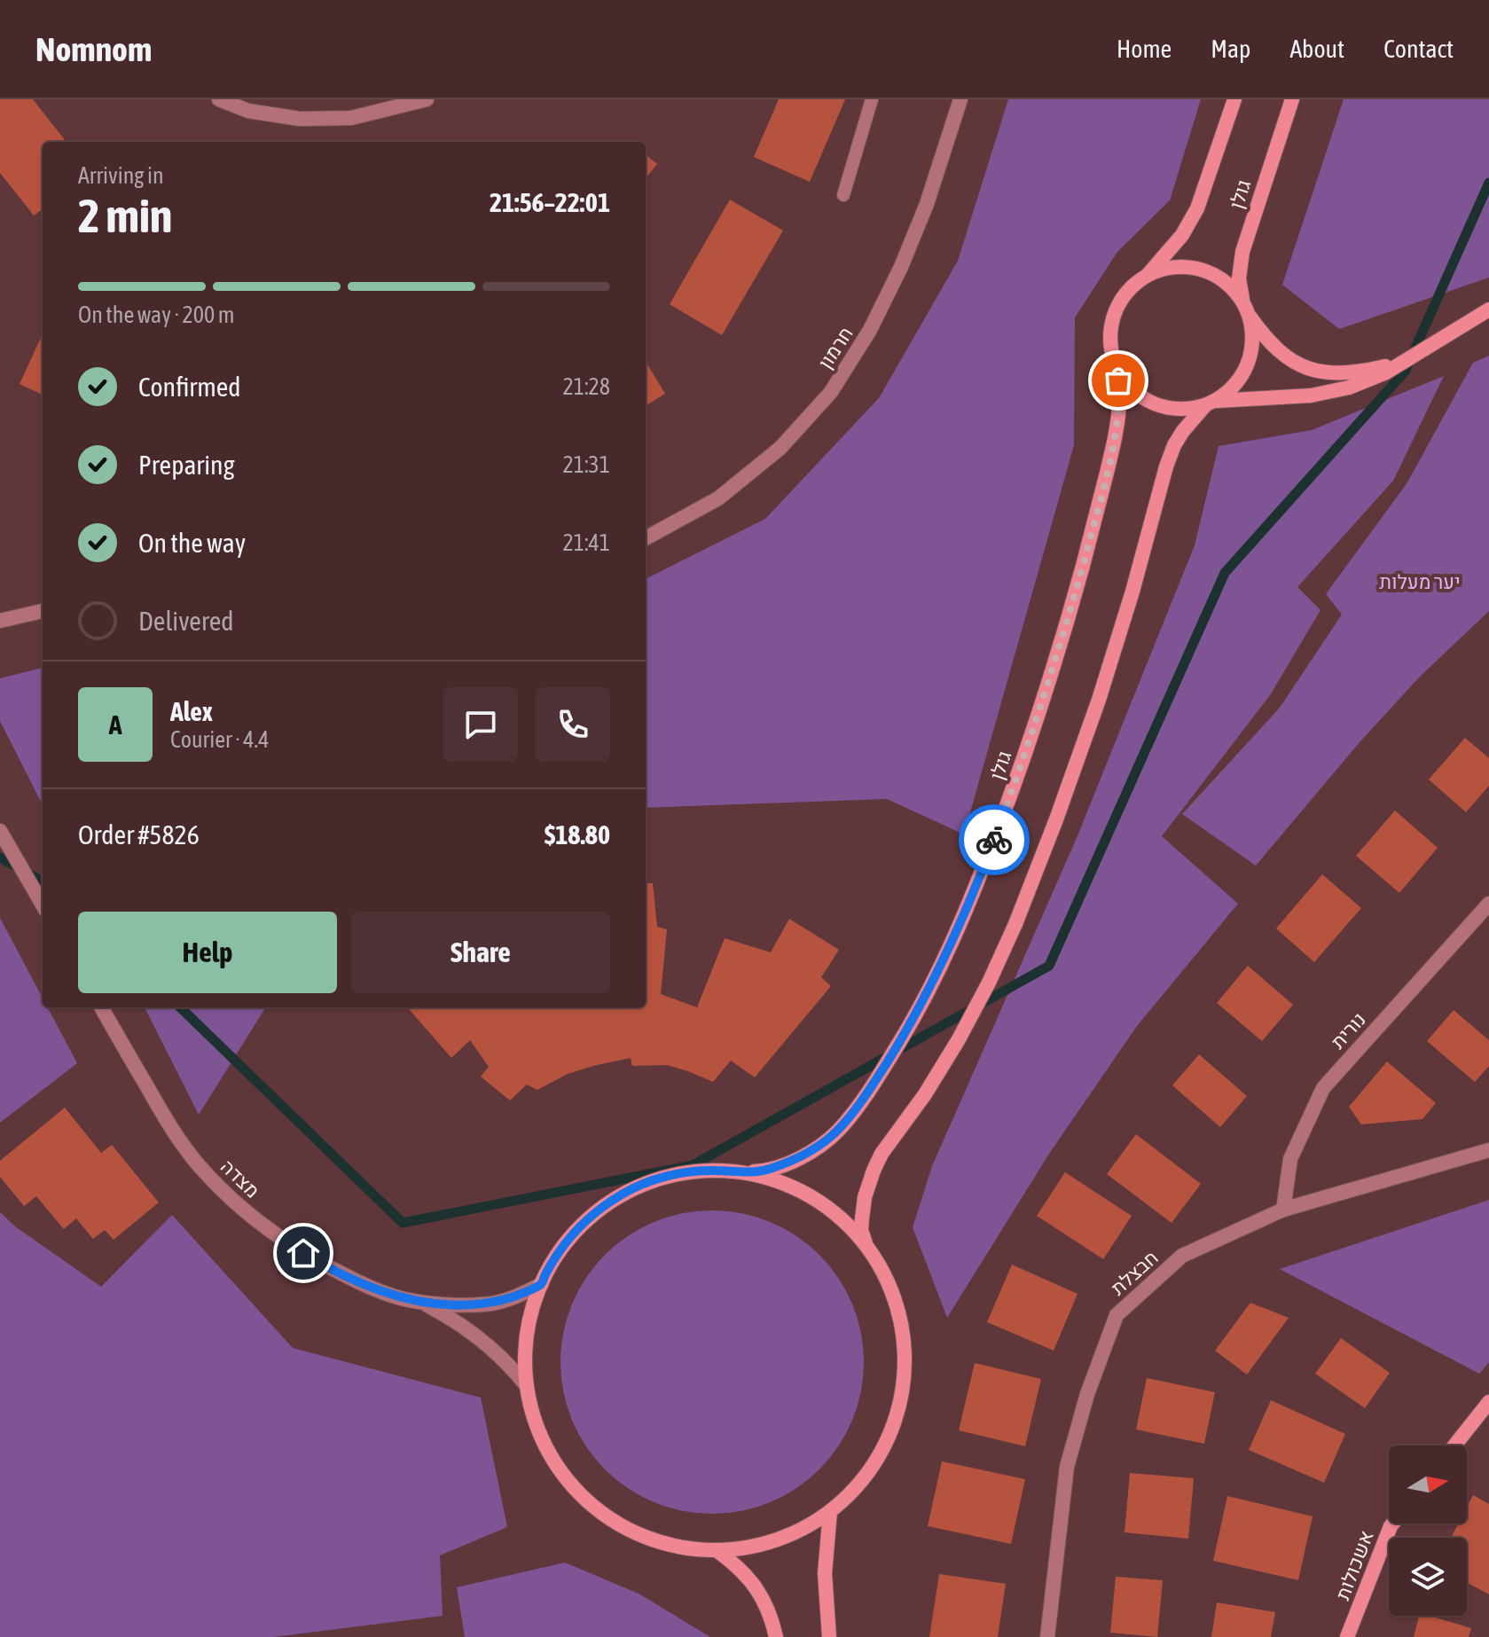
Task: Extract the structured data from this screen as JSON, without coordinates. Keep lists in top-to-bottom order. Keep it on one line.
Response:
{"streets":{"street":["גולן","חרמון","נורית","מצדה","חבצלת","אשכולות"]},"crossings":[["נורית","חבצלת"]],"parks":["יער מעלות"],"north":"right","page":{"header":"Nomnom","nav":["Home","Map","About","Contact"],"heading":["2 min","Arriving in","21:56–22:01"],"panel":["Alex","Courier · 4.4","Order #5826","$18.80"],"bar":"On the way · 200 m","list":[["Confirmed","21:28"],["Preparing","21:31"],["On the way","21:41"],"Delivered"],"round":"A","buttons":["Help","Share"]}}
